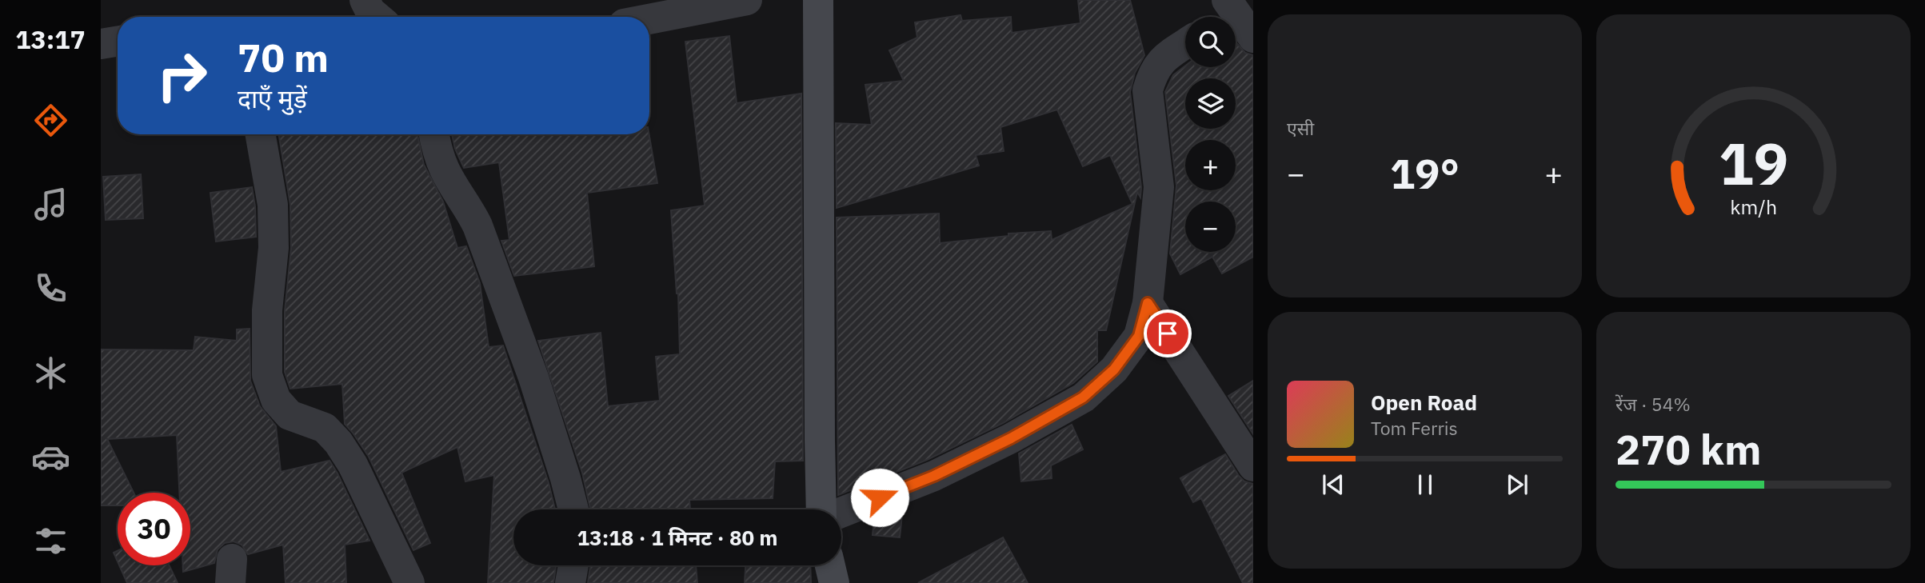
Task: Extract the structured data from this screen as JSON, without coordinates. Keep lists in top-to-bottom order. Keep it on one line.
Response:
{"page":{"tabs":"13:17","tile":["एसी",["रेंज · 54%","270 km"]],"map_buttons":["+","−"],"turn":["70 m","दाएँ मुड़ें"],"heat":["−","19°","+"],"song":["Open Road","Tom Ferris"],"limit":"30","trip":"13:18 · 1 मिनट · 80 m","gauge":["19","km/h"]}}
